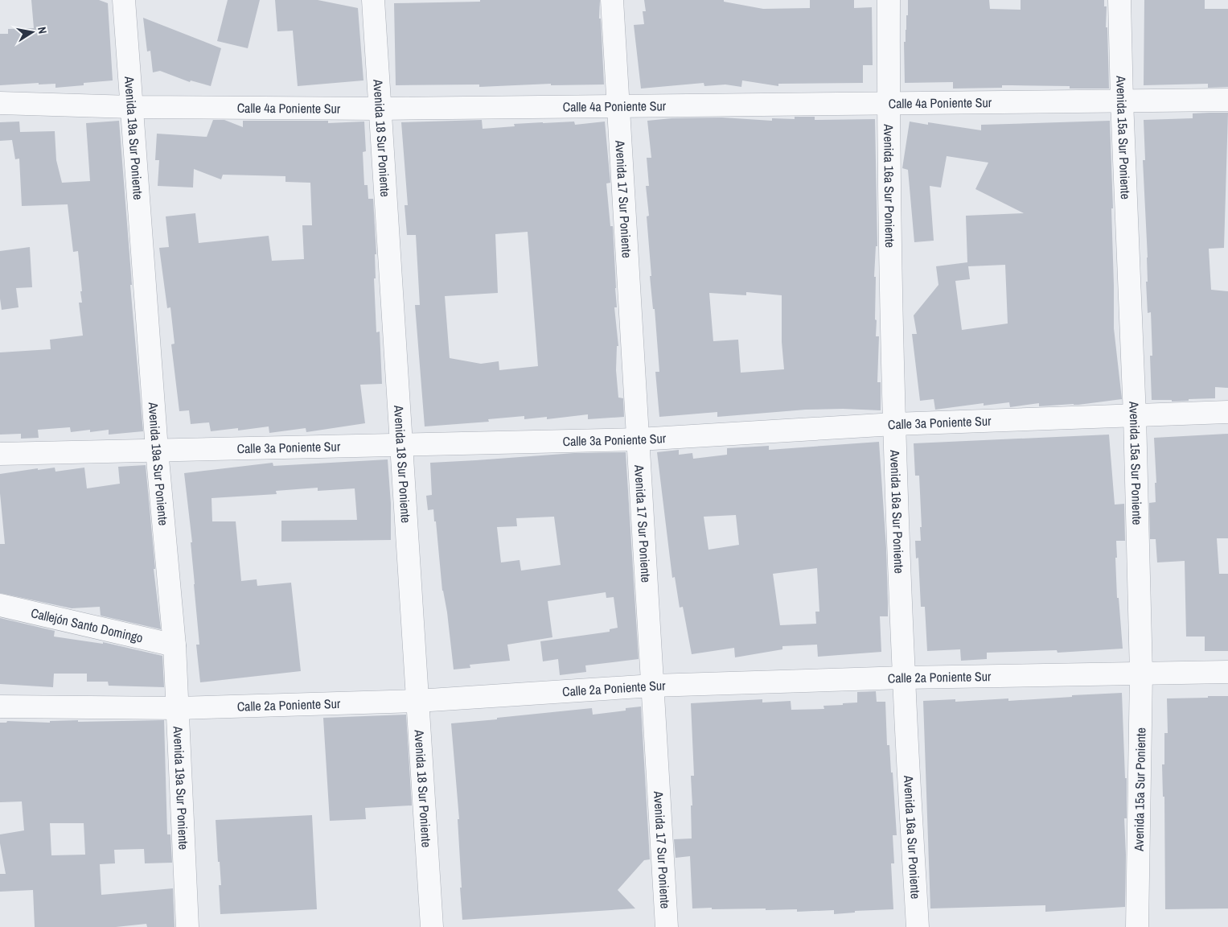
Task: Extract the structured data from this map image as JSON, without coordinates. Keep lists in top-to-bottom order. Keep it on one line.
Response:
{"streets":{"street":["Calle 4a Poniente Sur","Avenida 15a Sur Poniente","Avenida 19a Sur Poniente","Avenida 18 Sur Poniente","Avenida 16a Sur Poniente","Avenida 17 Sur Poniente","Calle 3a Poniente Sur","Callejón Santo Domingo","Calle 2a Poniente Sur"]},"crossings":[["Calle 4a Poniente Sur","Avenida 15a Sur Poniente"],["Calle 4a Poniente Sur","Avenida 19a Sur Poniente"],["Calle 4a Poniente Sur","Avenida 18 Sur Poniente"],["Calle 4a Poniente Sur","Avenida 16a Sur Poniente"],["Calle 4a Poniente Sur","Avenida 17 Sur Poniente"],["Avenida 15a Sur Poniente","Calle 3a Poniente Sur"],["Avenida 15a Sur Poniente","Calle 2a Poniente Sur"],["Avenida 19a Sur Poniente","Calle 3a Poniente Sur"],["Avenida 19a Sur Poniente","Callejón Santo Domingo"],["Avenida 19a Sur Poniente","Calle 2a Poniente Sur"],["Avenida 18 Sur Poniente","Calle 3a Poniente Sur"],["Avenida 18 Sur Poniente","Calle 2a Poniente Sur"],["Avenida 16a Sur Poniente","Calle 3a Poniente Sur"],["Avenida 16a Sur Poniente","Calle 2a Poniente Sur"],["Avenida 17 Sur Poniente","Calle 3a Poniente Sur"],["Avenida 17 Sur Poniente","Calle 2a Poniente Sur"]],"north":"right"}
